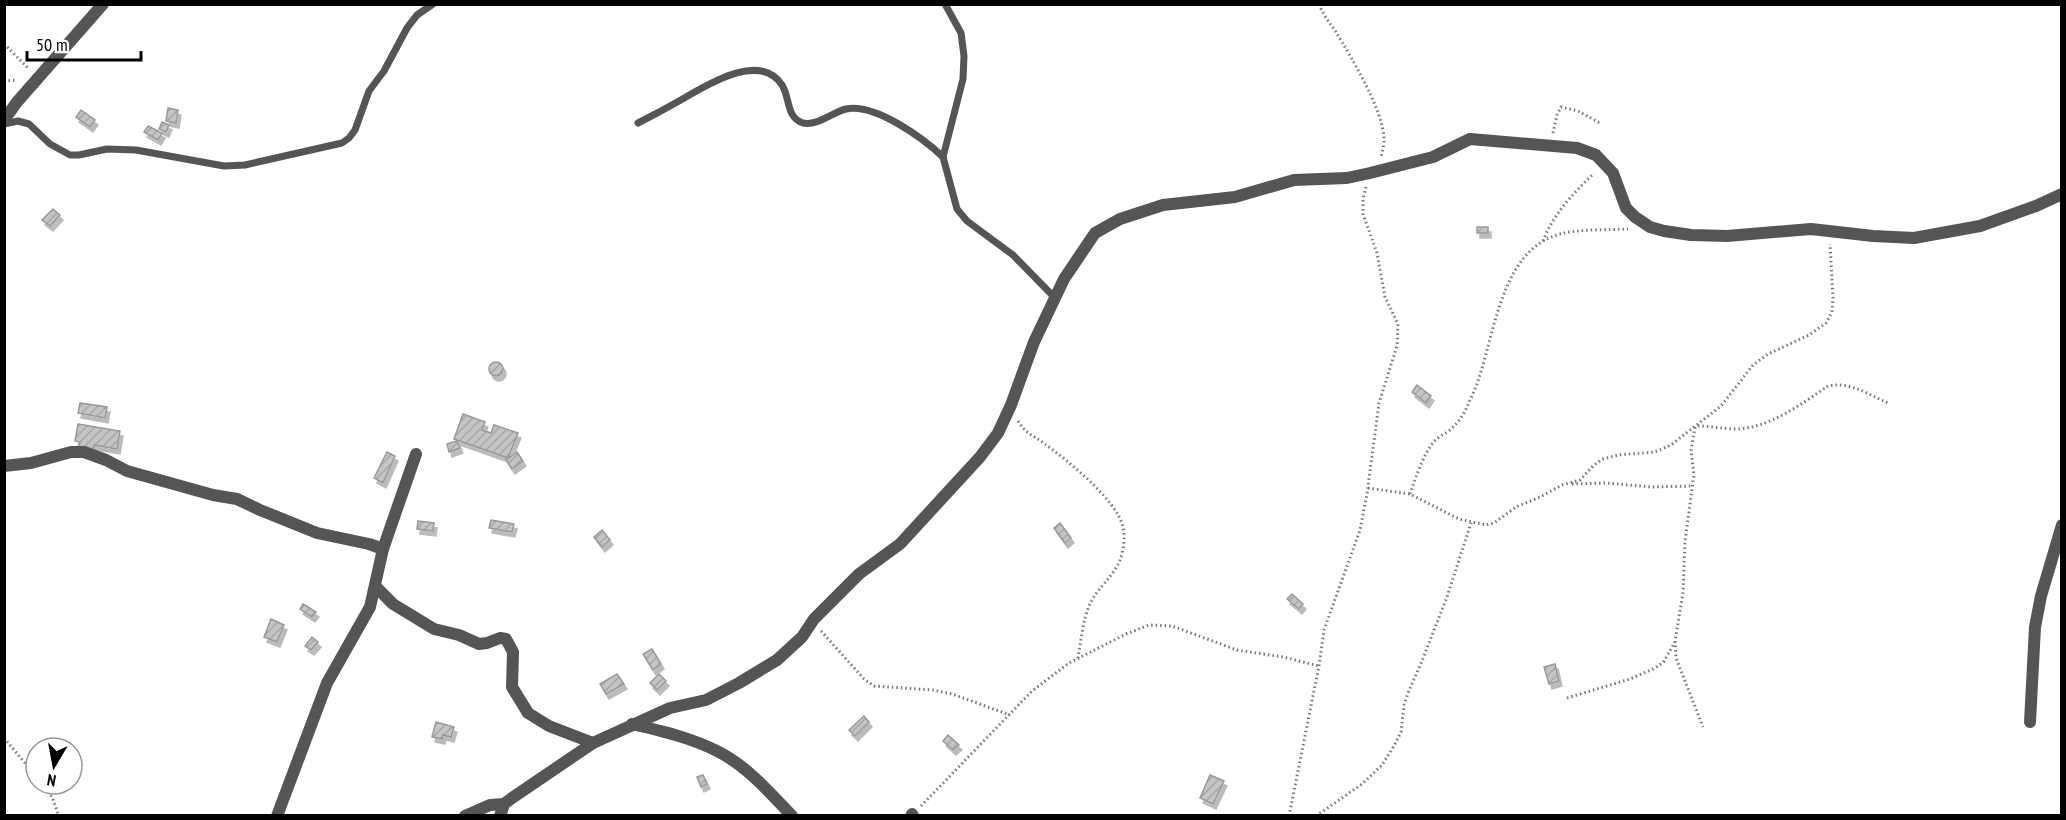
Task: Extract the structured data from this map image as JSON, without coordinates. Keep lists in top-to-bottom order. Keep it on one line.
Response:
{"scale_bar":"50 m","north":"bottom"}
